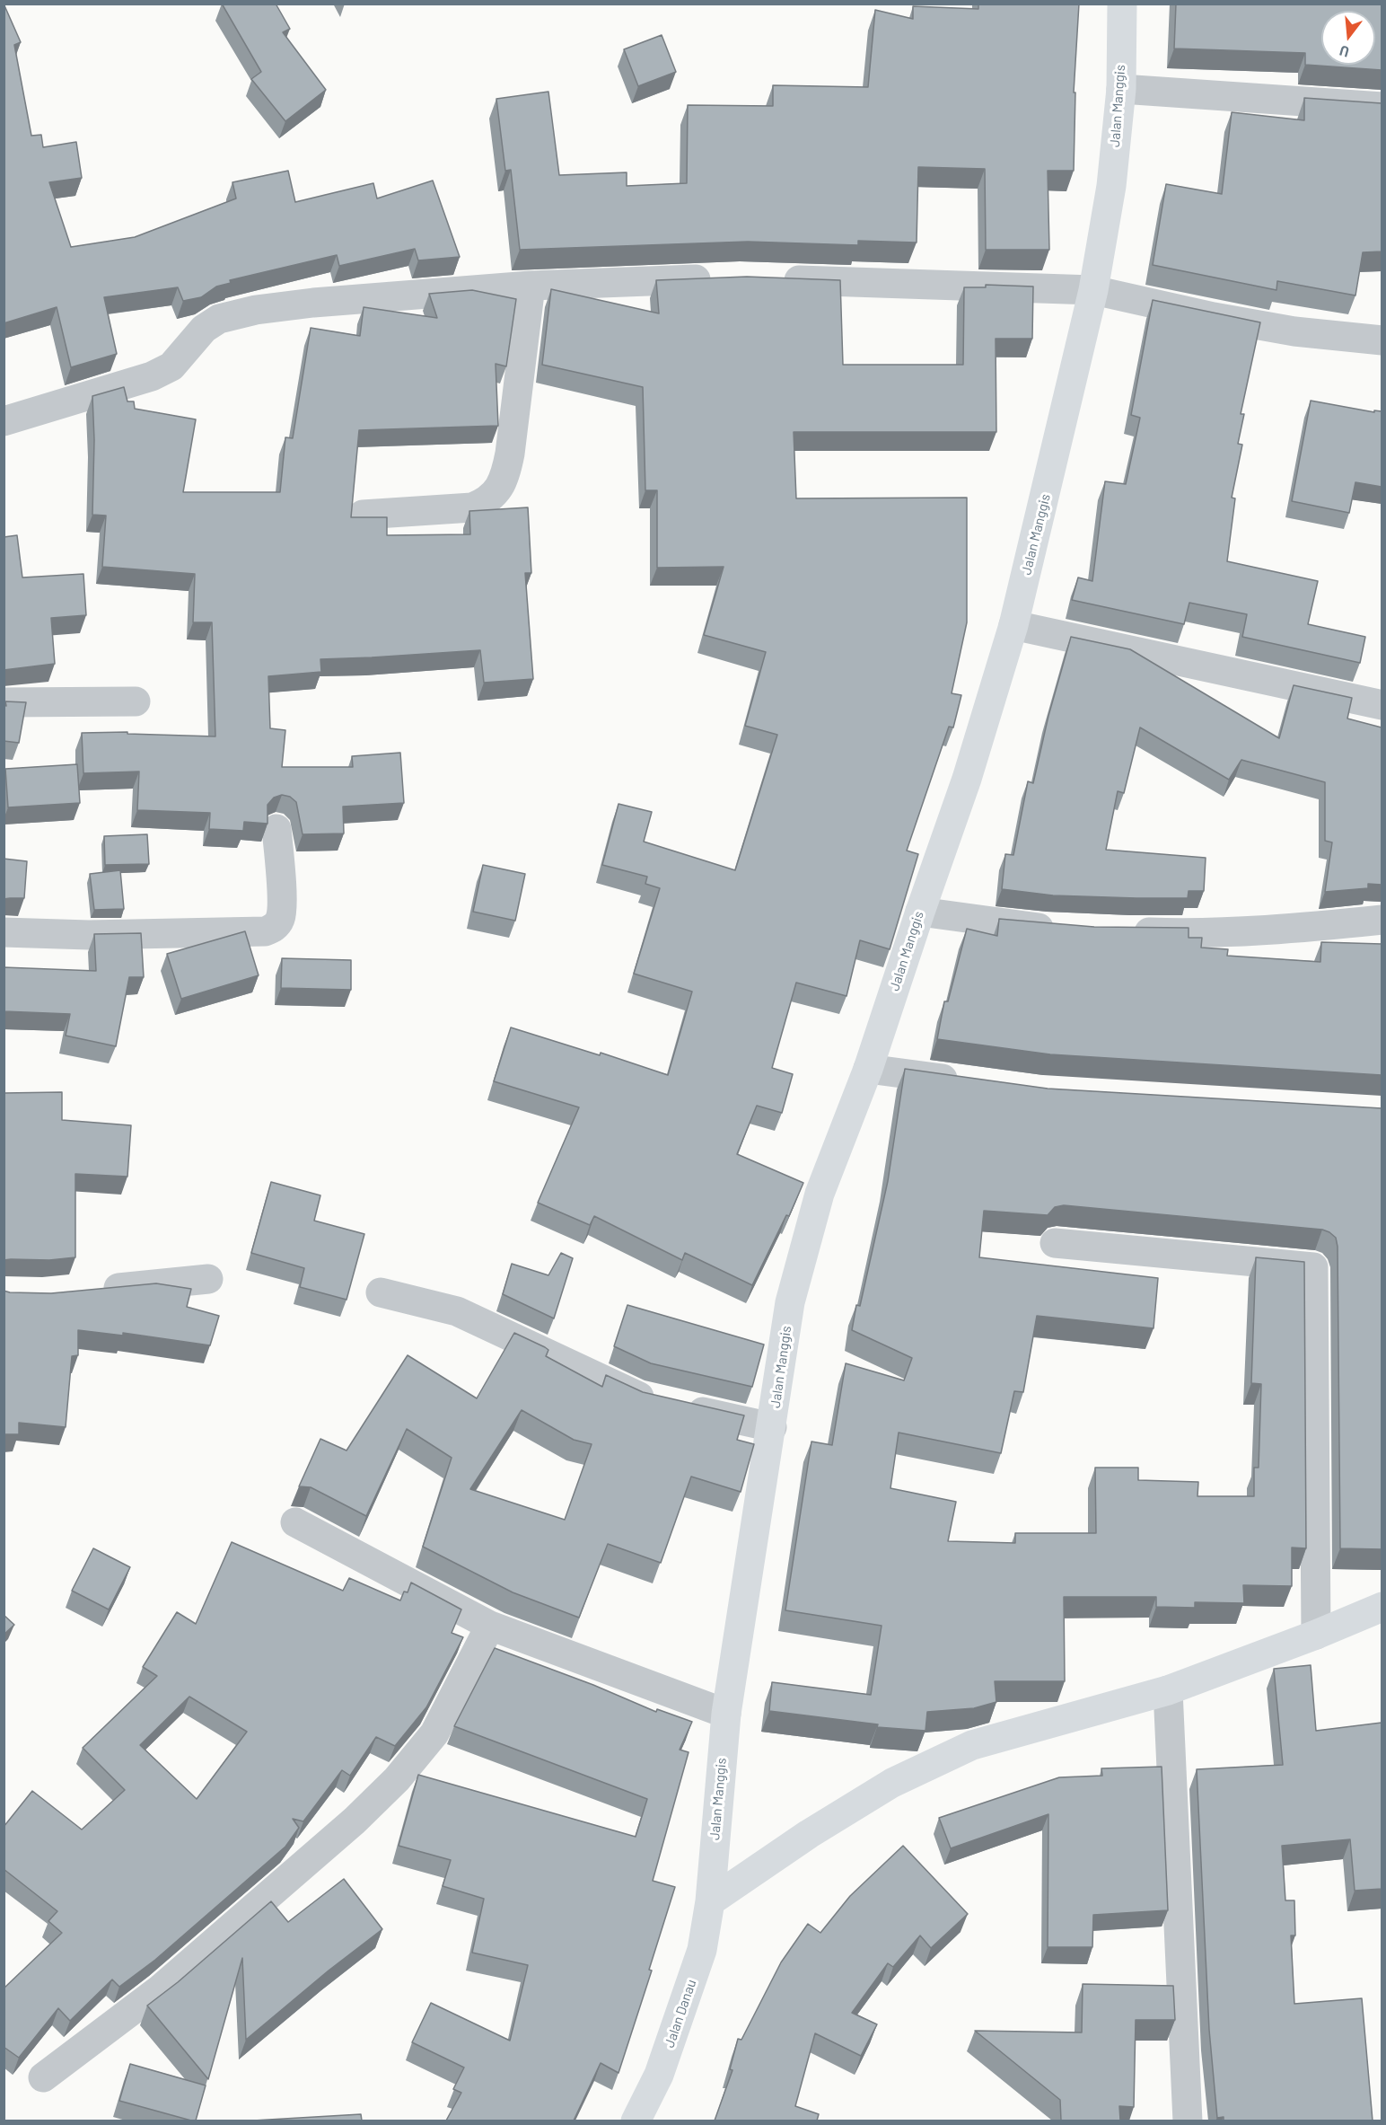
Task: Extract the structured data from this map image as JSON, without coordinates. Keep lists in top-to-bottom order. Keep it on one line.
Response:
{"streets":{"street":["Jalan Manggis","Jalan Danau"]},"crossings":[["Jalan Manggis","Jalan Danau"]],"north":"bottom"}
